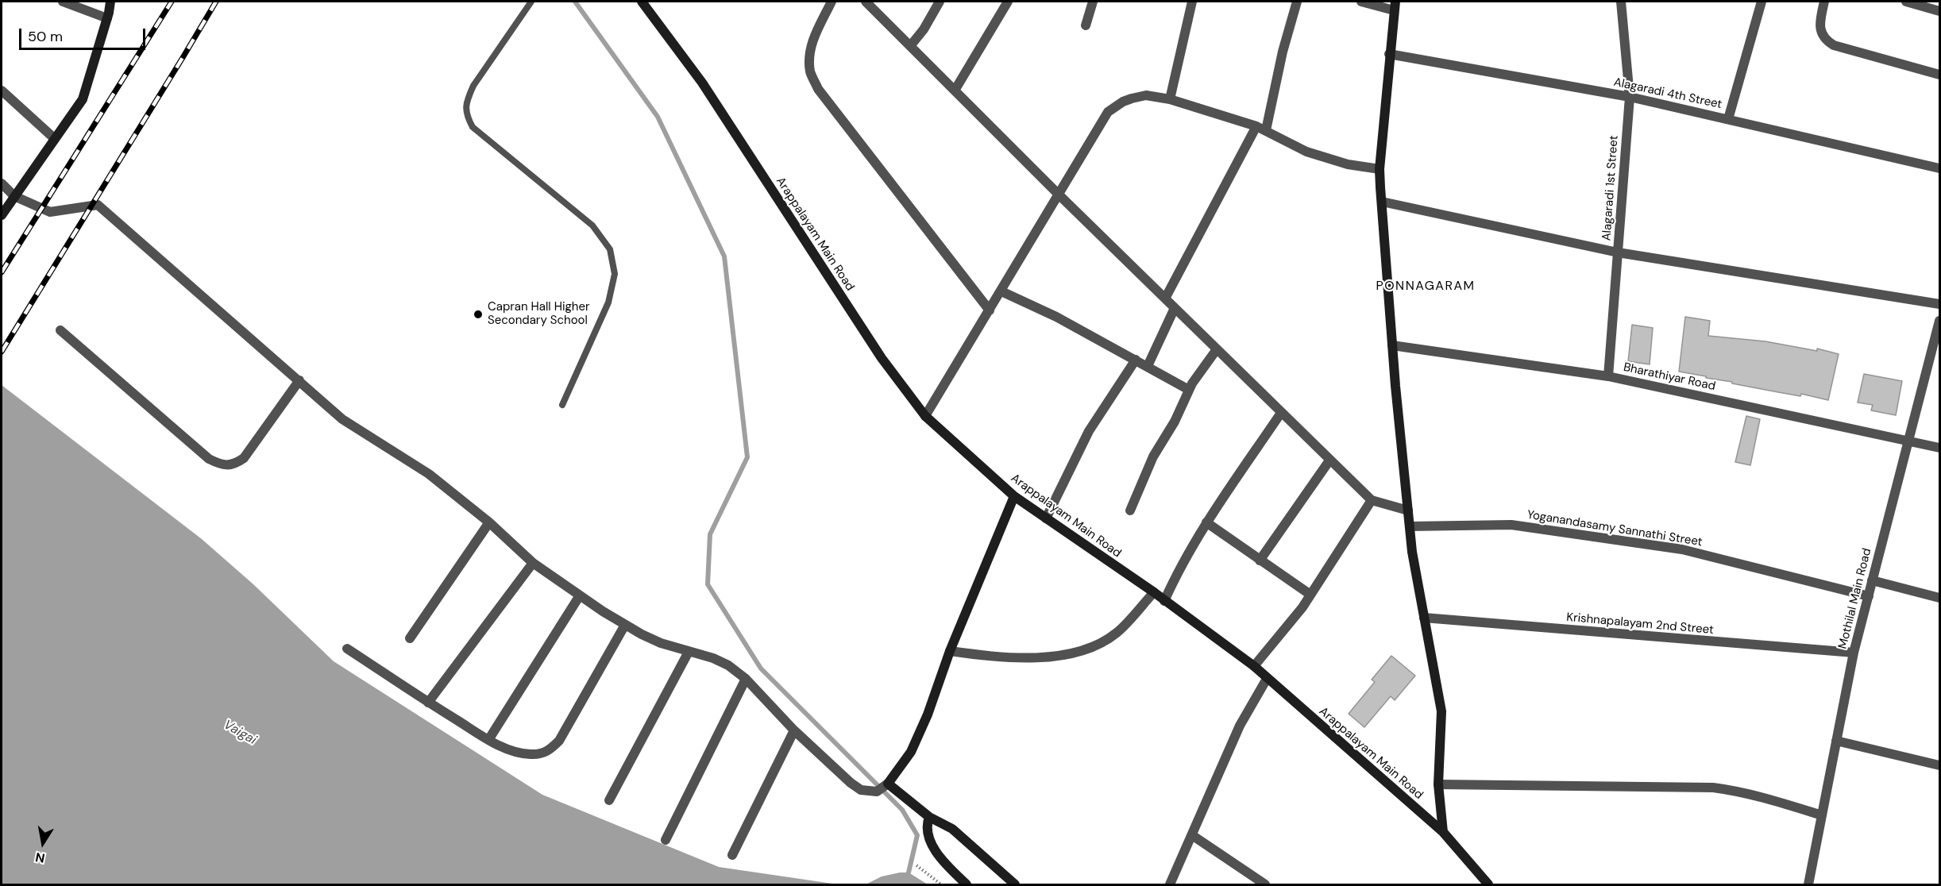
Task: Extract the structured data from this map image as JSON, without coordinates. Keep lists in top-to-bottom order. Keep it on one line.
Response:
{"streets":{"street":["Alagaradi 4th Street","Alagaradi 1st Street","Arappalayam Main Road","Bharathiyar Road","Yoganandasamy Sannathi Street","Mothilal Main Road","Krishnapalayam 2nd Street"]},"crossings":[["Alagaradi 4th Street","Alagaradi 1st Street"],["Alagaradi 1st Street","Bharathiyar Road"],["Bharathiyar Road","Mothilal Main Road"],["Yoganandasamy Sannathi Street","Mothilal Main Road"],["Mothilal Main Road","Krishnapalayam 2nd Street"]],"districts":["PONNAGARAM"],"water":["Vaigai"],"places":["Capran Hall Higher Secondary School"],"scale_bar":"50 m","north":"bottom"}
